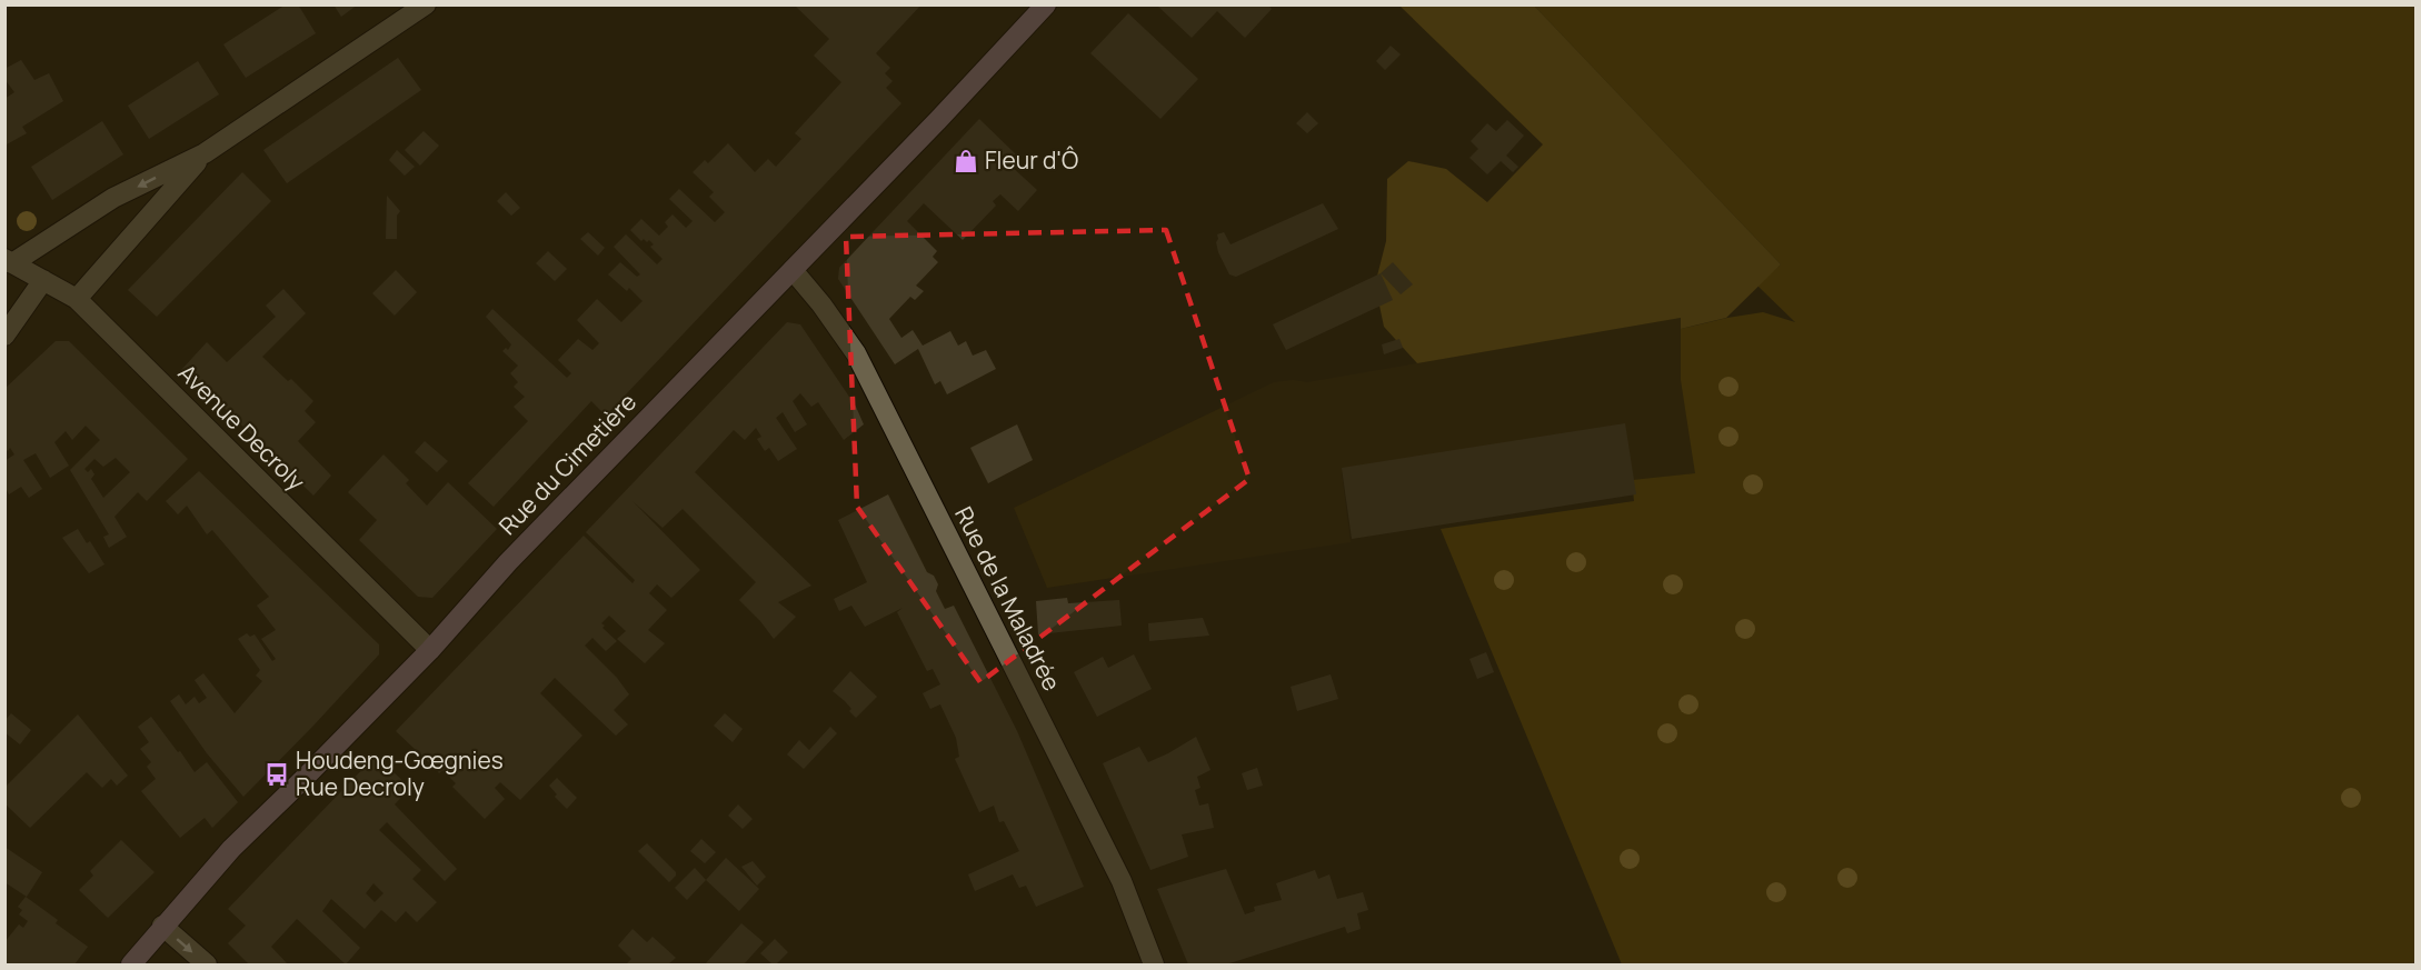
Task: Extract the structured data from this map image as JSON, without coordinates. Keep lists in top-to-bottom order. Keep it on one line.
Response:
{"streets":{"street":["Avenue Decroly","Rue du Cimetière","Rue de la Maladrée"]},"crossings":[["Avenue Decroly","Rue du Cimetière"],["Rue du Cimetière","Rue de la Maladrée"]],"places":{"shop":["Fleur d'Ô"],"bus stop":["Houdeng-Gœgnies Rue Decroly"]}}
